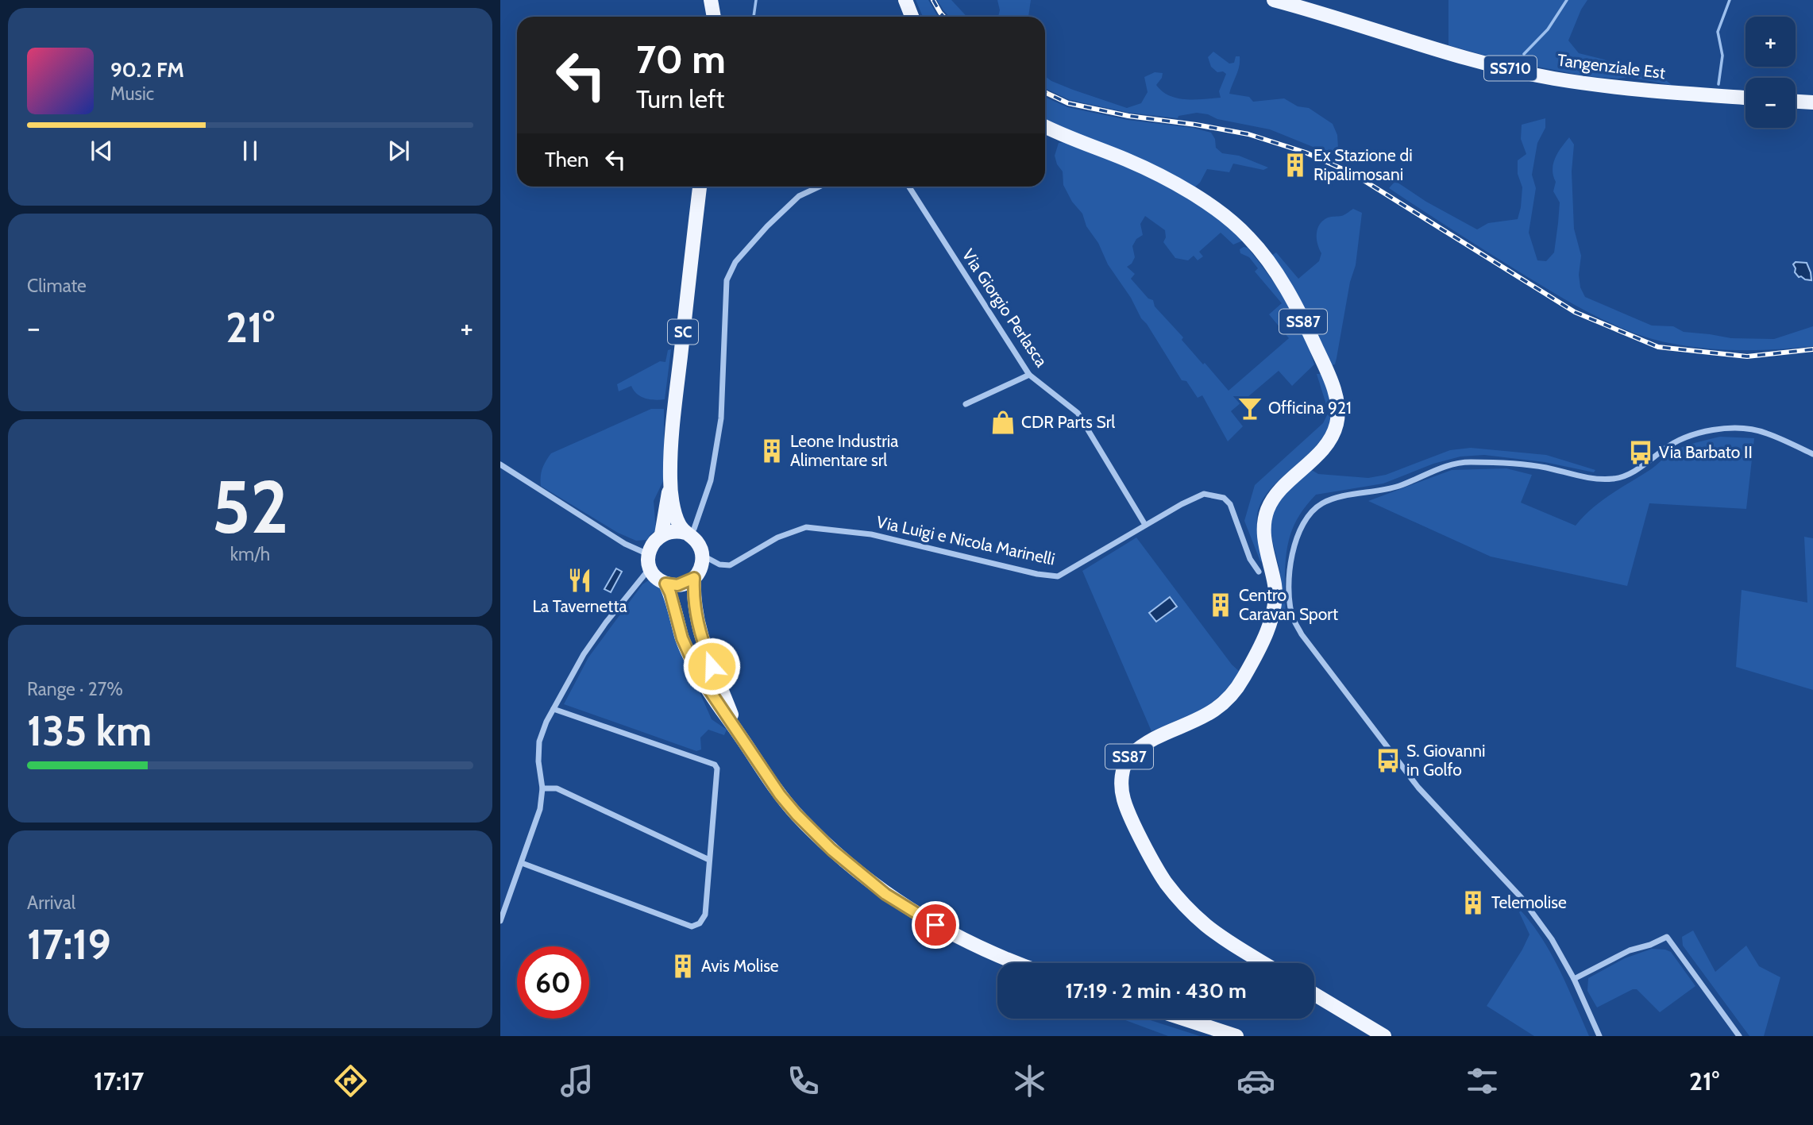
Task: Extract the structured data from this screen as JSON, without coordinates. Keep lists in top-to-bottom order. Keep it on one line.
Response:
{"streets":{"main road":["Tangenziale Est","SS710","SS87","SC"],"street":["Via Giorgio Perlasca","Via Luigi e Nicola Marinelli"]},"crossings":[["Via Giorgio Perlasca","Via Luigi e Nicola Marinelli"]],"places":{"building":["Ex Stazione di Ripalimosani","Leone Industria Alimentare srl","Centro Caravan Sport","Telemolise","Avis Molise"],"bar":["Officina 921"],"shop":["CDR Parts Srl"],"bus stop":["Via Barbato II","S. Giovanni in Golfo"],"restaurant":["La Tavernetta"]},"page":{"map_buttons":["+","−"],"turn":["70 m","Turn left"],"song":["90.2 FM","Music"],"then":"Then","tile":["Climate",["52","km/h"],["Range · 27%","135 km"],["Arrival","17:19"]],"heat":["−","21°","+"],"limit":"60","trip":"17:19 · 2 min · 430 m","tabs":["17:17","21°"]}}
